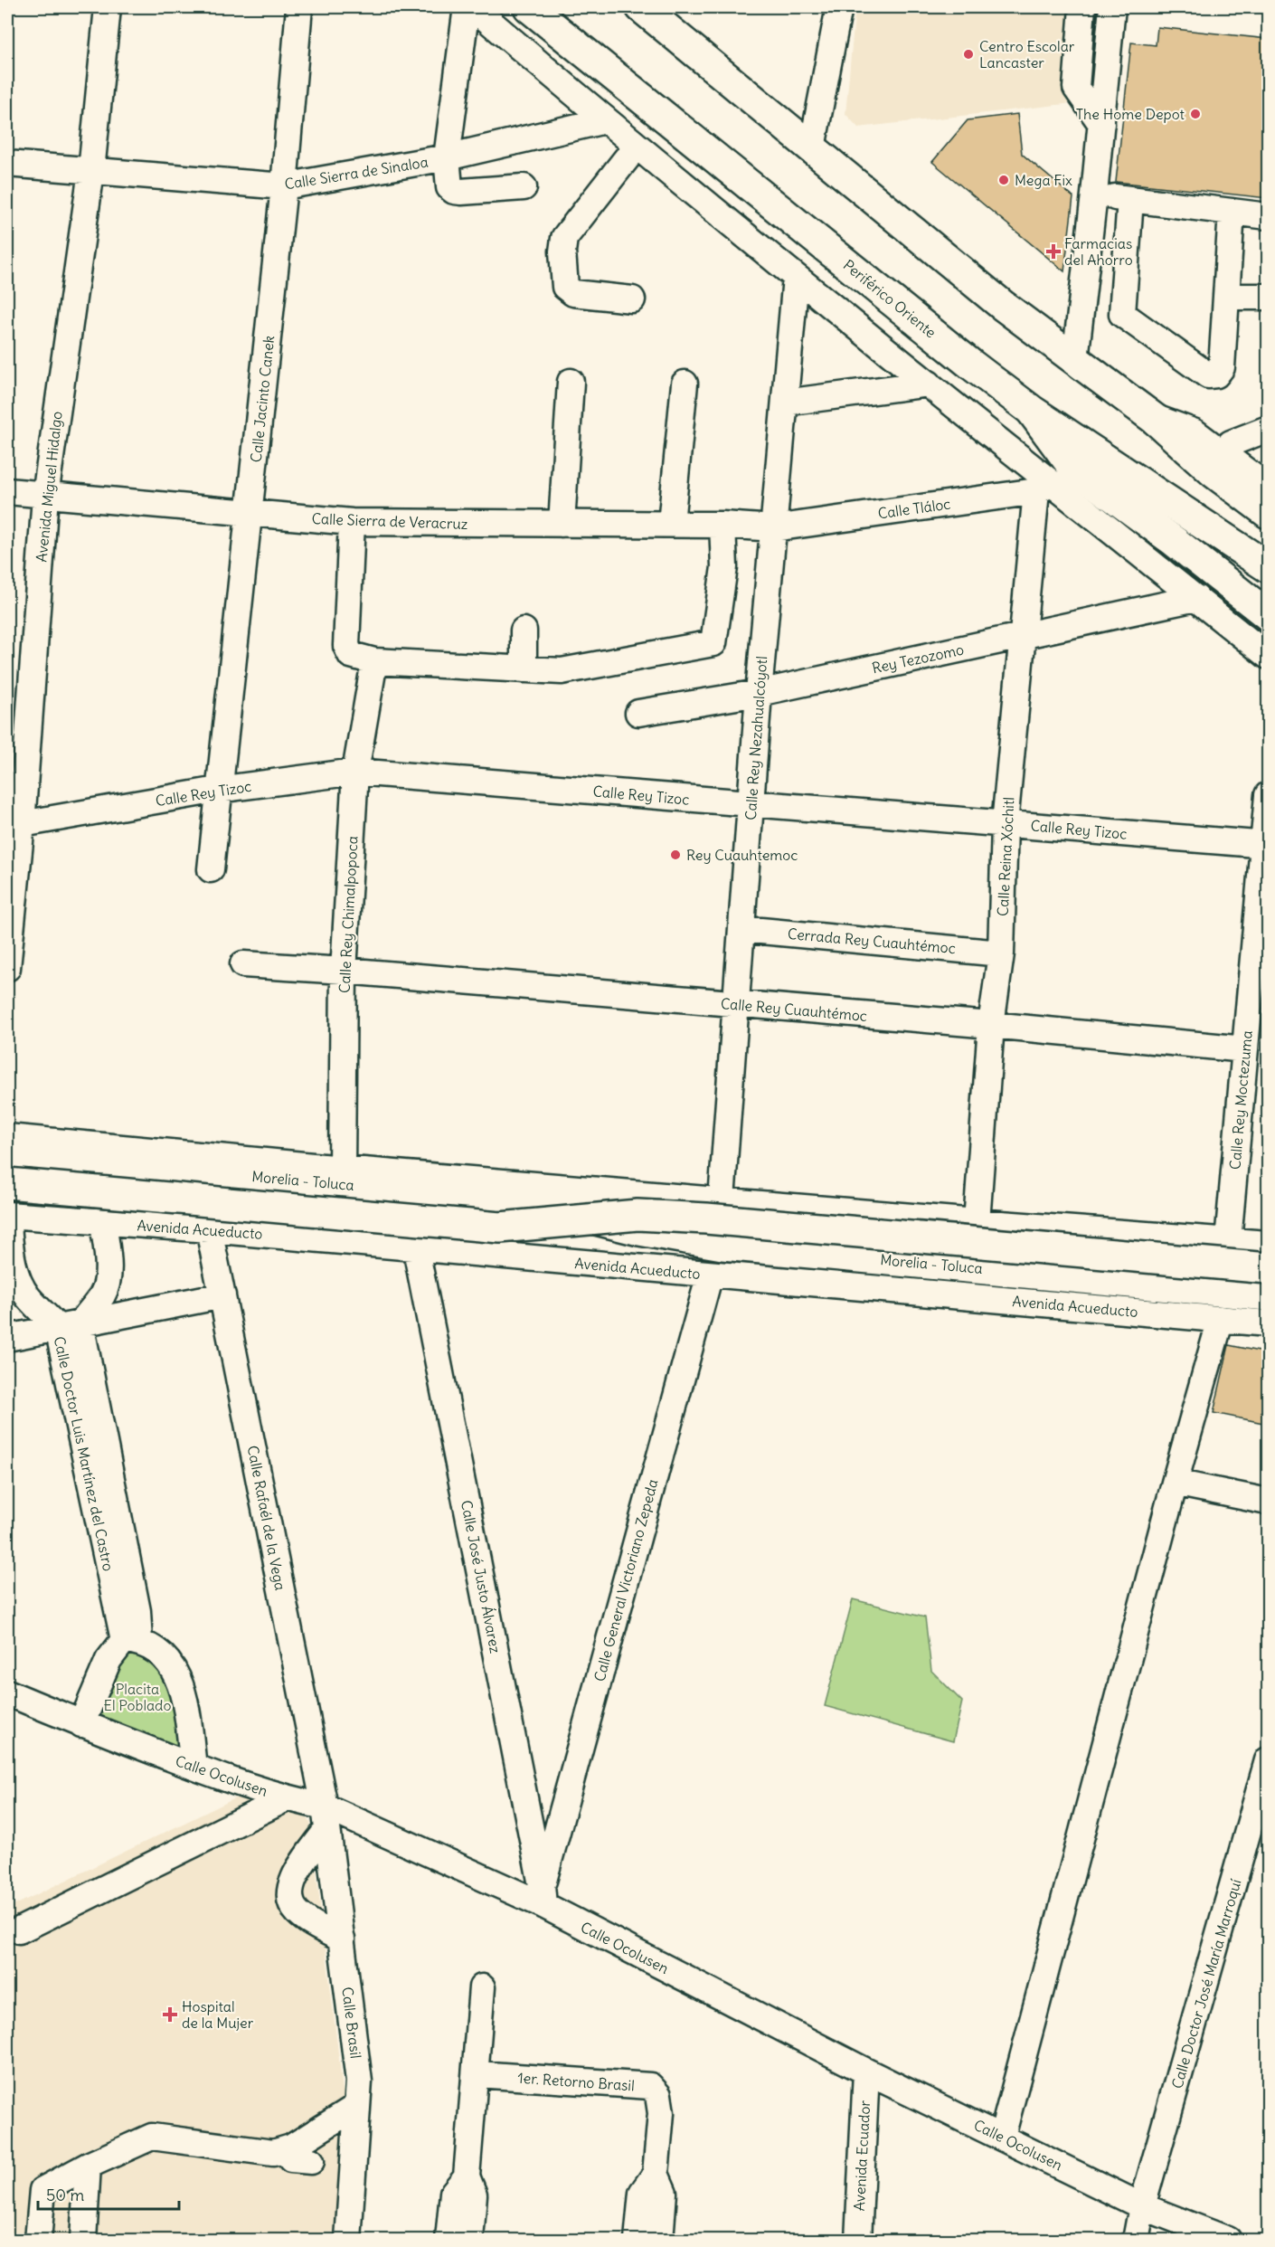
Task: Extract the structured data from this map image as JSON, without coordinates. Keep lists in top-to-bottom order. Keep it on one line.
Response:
{"streets":{"main road":["Periférico Oriente","Morelia - Toluca"],"street":["Calle Sierra de Sinaloa","Calle Jacinto Canek","Avenida Miguel Hidalgo","Calle Tláloc","Calle Sierra de Veracruz","Rey Tezozomo","Calle Rey Nezahualcóyotl","Calle Rey Tizoc","Calle Reina Xóchitl","Calle Rey Chimalpopoca","Cerrada Rey Cuauhtémoc","Calle Rey Cuauhtémoc","Calle Rey Moctezuma","Avenida Acueducto","Calle Doctor Luis Martínez del Castro","Calle Rafaél de la Vega","Calle José Justo Álvarez","Calle General Victoriano Zepeda","Calle Ocolusen","Calle Doctor José María Marroquí","Calle Brasil","1er. Retorno Brasil","Avenida Ecuador"]},"crossings":[["Calle Sierra de Sinaloa","Calle Jacinto Canek"],["Calle Sierra de Sinaloa","Avenida Miguel Hidalgo"],["Calle Jacinto Canek","Calle Sierra de Veracruz"],["Calle Jacinto Canek","Calle Rey Tizoc"],["Avenida Miguel Hidalgo","Calle Sierra de Veracruz"],["Avenida Miguel Hidalgo","Calle Rey Tizoc"],["Calle Tláloc","Calle Sierra de Veracruz"],["Calle Tláloc","Calle Rey Nezahualcóyotl"],["Calle Tláloc","Calle Reina Xóchitl"],["Calle Sierra de Veracruz","Calle Rey Nezahualcóyotl"],["Rey Tezozomo","Calle Rey Nezahualcóyotl"],["Rey Tezozomo","Calle Reina Xóchitl"],["Calle Rey Nezahualcóyotl","Calle Rey Tizoc"],["Calle Rey Nezahualcóyotl","Cerrada Rey Cuauhtémoc"],["Calle Rey Nezahualcóyotl","Calle Rey Cuauhtémoc"],["Calle Rey Tizoc","Calle Reina Xóchitl"],["Calle Rey Tizoc","Calle Rey Chimalpopoca"],["Calle Rey Tizoc","Calle Rey Moctezuma"],["Calle Reina Xóchitl","Cerrada Rey Cuauhtémoc"],["Calle Reina Xóchitl","Calle Rey Cuauhtémoc"],["Calle Rey Chimalpopoca","Calle Rey Cuauhtémoc"],["Calle Rey Cuauhtémoc","Calle Rey Moctezuma"],["Avenida Acueducto","Calle Doctor Luis Martínez del Castro"],["Avenida Acueducto","Calle Rafaél de la Vega"],["Avenida Acueducto","Calle José Justo Álvarez"],["Avenida Acueducto","Calle General Victoriano Zepeda"],["Calle Rafaél de la Vega","Calle Ocolusen"],["Calle Rafaél de la Vega","Calle Brasil"],["Calle José Justo Álvarez","Calle General Victoriano Zepeda"],["Calle José Justo Álvarez","Calle Ocolusen"],["Calle General Victoriano Zepeda","Calle Ocolusen"],["Calle Ocolusen","Calle Doctor José María Marroquí"],["Calle Ocolusen","Calle Brasil"],["Calle Ocolusen","Avenida Ecuador"]],"parks":["Placita El Poblado"],"places":{"other":["Centro Escolar Lancaster","The Home Depot","Mega Fix","Rey Cuauhtemoc"],"health":["Farmacias del Ahorro","Hospital de la Mujer"]},"scale_bar":"50 m"}
